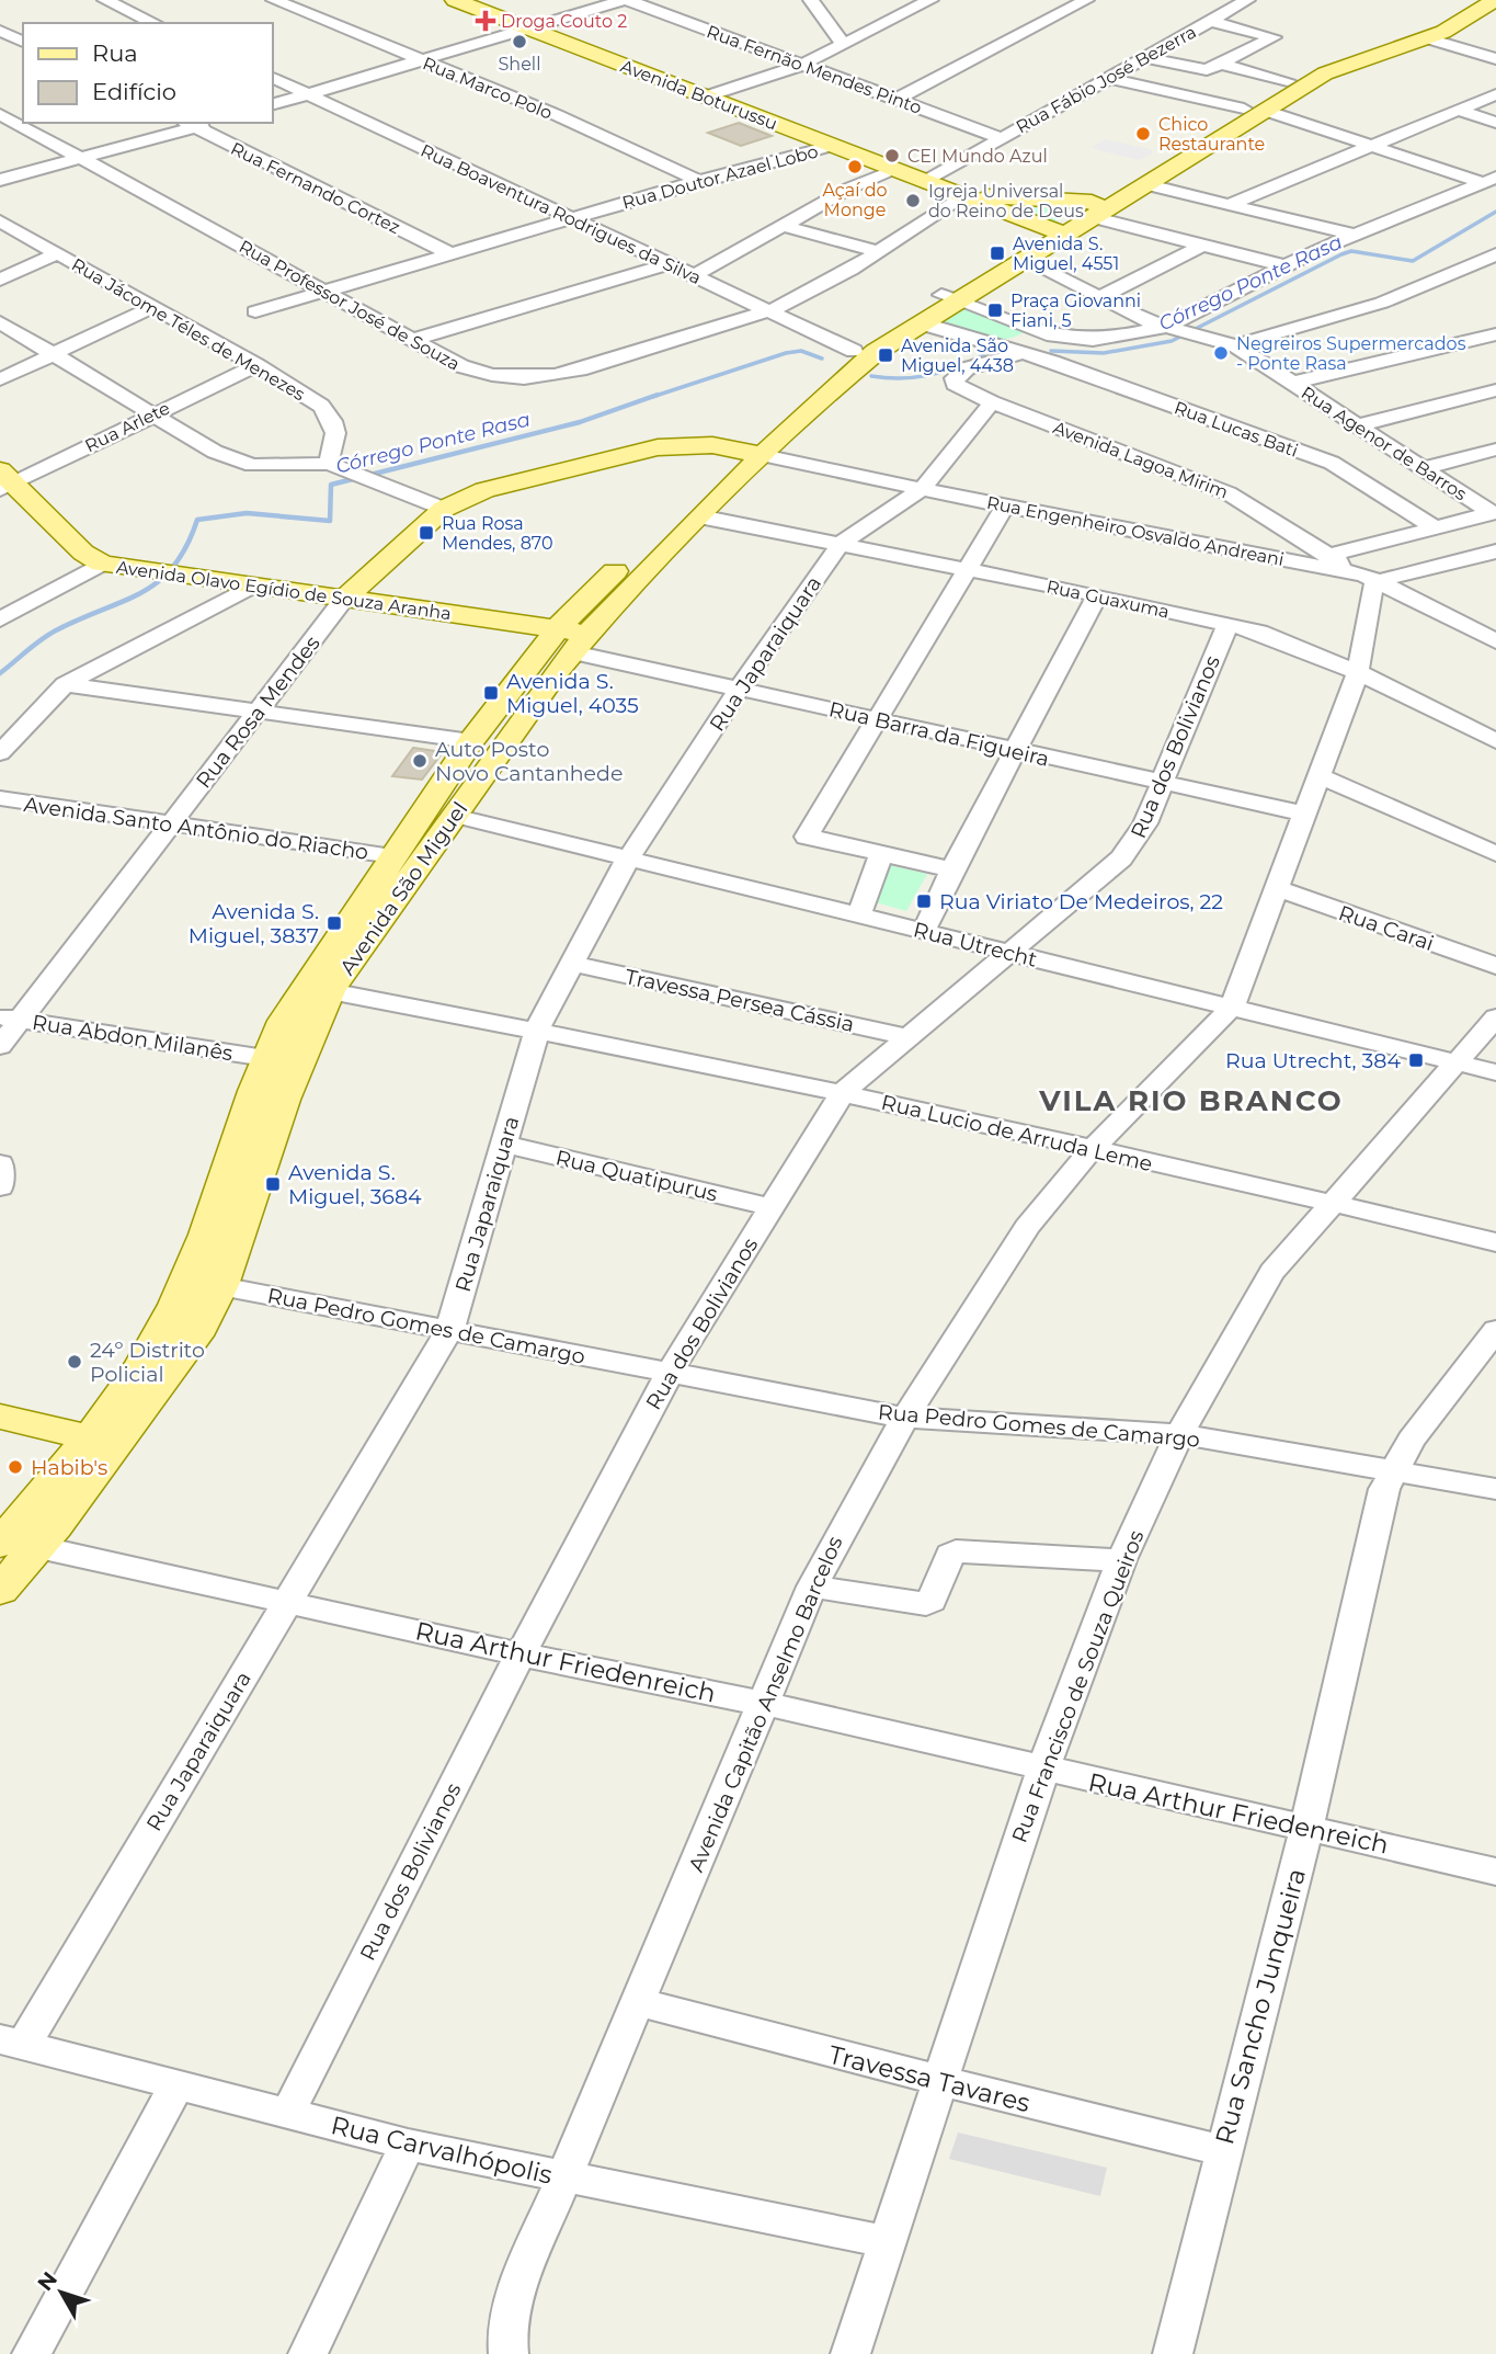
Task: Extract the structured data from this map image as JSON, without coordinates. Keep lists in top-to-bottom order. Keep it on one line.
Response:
{"streets":{"main road":["Avenida Boturussu","Avenida Olavo Egídio de Souza Aranha","Rua Rosa Mendes","Avenida São Miguel"],"street":["Rua Fernão Mendes Pinto","Rua Fábio José Bezerra","Rua Marco Polo","Rua Doutor Azael Lobo","Rua Fernando Cortez","Rua Boaventura Rodrigues da Silva","Rua Professor José de Souza","Rua Jácome Téles de Menezes","Rua Arlete","Rua Lucas Bati","Rua Agenor de Barros","Avenida Lagoa Mirim","Rua Engenheiro Osvaldo Andreani","Rua Guaxuma","Rua Japaraiquara","Rua Barra da Figueira","Rua dos Bolivianos","Avenida Santo Antônio do Riacho","Rua Carai","Rua Utrecht","Travessa Persea Cássia","Rua Abdon Milanês","Rua Lucio de Arruda Leme","Rua Quatipurus","Rua Pedro Gomes de Camargo","Rua Arthur Friedenreich","Rua Francisco de Souza Queiros","Avenida Capitão Anselmo Barcelos","Rua Sancho Junqueira","Travessa Tavares","Rua Carvalhópolis"]},"crossings":[["Rua Fernão Mendes Pinto","Rua Fábio José Bezerra"],["Rua Fábio José Bezerra","Avenida Boturussu"],["Rua Fábio José Bezerra","Rua Professor José de Souza"],["Rua Marco Polo","Rua Doutor Azael Lobo"],["Avenida Boturussu","Rua Doutor Azael Lobo"],["Avenida Boturussu","Avenida São Miguel"],["Rua Doutor Azael Lobo","Rua Fernando Cortez"],["Rua Doutor Azael Lobo","Rua Boaventura Rodrigues da Silva"],["Rua Doutor Azael Lobo","Rua Professor José de Souza"],["Rua Boaventura Rodrigues da Silva","Rua Professor José de Souza"],["Rua Boaventura Rodrigues da Silva","Avenida São Miguel"],["Rua Jácome Téles de Menezes","Rua Arlete"],["Rua Arlete","Avenida Olavo Egídio de Souza Aranha"],["Rua Lucas Bati","Avenida Lagoa Mirim"],["Rua Lucas Bati","Avenida São Miguel"],["Rua Agenor de Barros","Avenida São Miguel"],["Avenida Lagoa Mirim","Rua Engenheiro Osvaldo Andreani"],["Avenida Lagoa Mirim","Rua Japaraiquara"],["Avenida Lagoa Mirim","Avenida Capitão Anselmo Barcelos"],["Rua Engenheiro Osvaldo Andreani","Rua Japaraiquara"],["Rua Engenheiro Osvaldo Andreani","Rua Rosa Mendes"],["Rua Engenheiro Osvaldo Andreani","Avenida São Miguel"],["Rua Engenheiro Osvaldo Andreani","Avenida Capitão Anselmo Barcelos"],["Avenida Olavo Egídio de Souza Aranha","Rua Rosa Mendes"],["Avenida Olavo Egídio de Souza Aranha","Rua Barra da Figueira"],["Avenida Olavo Egídio de Souza Aranha","Avenida São Miguel"],["Rua Guaxuma","Rua Japaraiquara"],["Rua Guaxuma","Rua dos Bolivianos"],["Rua Guaxuma","Avenida São Miguel"],["Rua Guaxuma","Avenida Capitão Anselmo Barcelos"],["Rua Japaraiquara","Rua Barra da Figueira"],["Rua Japaraiquara","Rua Utrecht"],["Rua Japaraiquara","Travessa Persea Cássia"],["Rua Japaraiquara","Rua Lucio de Arruda Leme"],["Rua Japaraiquara","Rua Quatipurus"],["Rua Japaraiquara","Rua Pedro Gomes de Camargo"],["Rua Japaraiquara","Rua Arthur Friedenreich"],["Rua Japaraiquara","Rua Carvalhópolis"],["Rua Rosa Mendes","Avenida Santo Antônio do Riacho"],["Rua Rosa Mendes","Avenida São Miguel"],["Rua Rosa Mendes","Rua Abdon Milanês"],["Rua Barra da Figueira","Rua dos Bolivianos"],["Rua Barra da Figueira","Avenida São Miguel"],["Rua Barra da Figueira","Avenida Capitão Anselmo Barcelos"],["Rua dos Bolivianos","Rua Utrecht"],["Rua dos Bolivianos","Travessa Persea Cássia"],["Rua dos Bolivianos","Rua Lucio de Arruda Leme"],["Rua dos Bolivianos","Rua Quatipurus"],["Rua dos Bolivianos","Rua Pedro Gomes de Camargo"],["Rua dos Bolivianos","Rua Arthur Friedenreich"],["Rua dos Bolivianos","Rua Carvalhópolis"],["Avenida Santo Antônio do Riacho","Avenida São Miguel"],["Avenida São Miguel","Rua Utrecht"],["Avenida São Miguel","Rua Abdon Milanês"],["Avenida São Miguel","Rua Lucio de Arruda Leme"],["Avenida São Miguel","Rua Pedro Gomes de Camargo"],["Avenida São Miguel","Rua Arthur Friedenreich"],["Rua Carai","Avenida Capitão Anselmo Barcelos"],["Rua Utrecht","Rua Francisco de Souza Queiros"],["Rua Utrecht","Avenida Capitão Anselmo Barcelos"],["Rua Lucio de Arruda Leme","Rua Francisco de Souza Queiros"],["Rua Lucio de Arruda Leme","Avenida Capitão Anselmo Barcelos"],["Rua Pedro Gomes de Camargo","Rua Francisco de Souza Queiros"],["Rua Pedro Gomes de Camargo","Avenida Capitão Anselmo Barcelos"],["Rua Pedro Gomes de Camargo","Rua Sancho Junqueira"],["Rua Arthur Friedenreich","Rua Francisco de Souza Queiros"],["Rua Arthur Friedenreich","Avenida Capitão Anselmo Barcelos"],["Rua Arthur Friedenreich","Rua Sancho Junqueira"],["Rua Francisco de Souza Queiros","Travessa Tavares"],["Rua Francisco de Souza Queiros","Rua Carvalhópolis"],["Avenida Capitão Anselmo Barcelos","Travessa Tavares"],["Avenida Capitão Anselmo Barcelos","Rua Carvalhópolis"],["Rua Sancho Junqueira","Travessa Tavares"]],"districts":["VILA RIO BRANCO"],"water":["Córrego Ponte Rasa"],"places":{"health":["Droga Couto 2"],"other":["Shell","Chico Restaurante","CEI Mundo Azul","Açaí do Monge","Igreja Universal do Reino de Deus","Negreiros Supermercados - Ponte Rasa","Auto Posto Novo Cantanhede","24º Distrito Policial","Habib's"],"transit":["Avenida S. Miguel, 4551","Praça Giovanni Fiani, 5","Avenida São Miguel, 4438","Rua Rosa Mendes, 870","Avenida S. Miguel, 4035","Rua Viriato De Medeiros, 22","Avenida S. Miguel, 3837","Rua Utrecht, 384","Avenida S. Miguel, 3684"]},"legend":["Rua","Edifício"],"north":"top left"}
